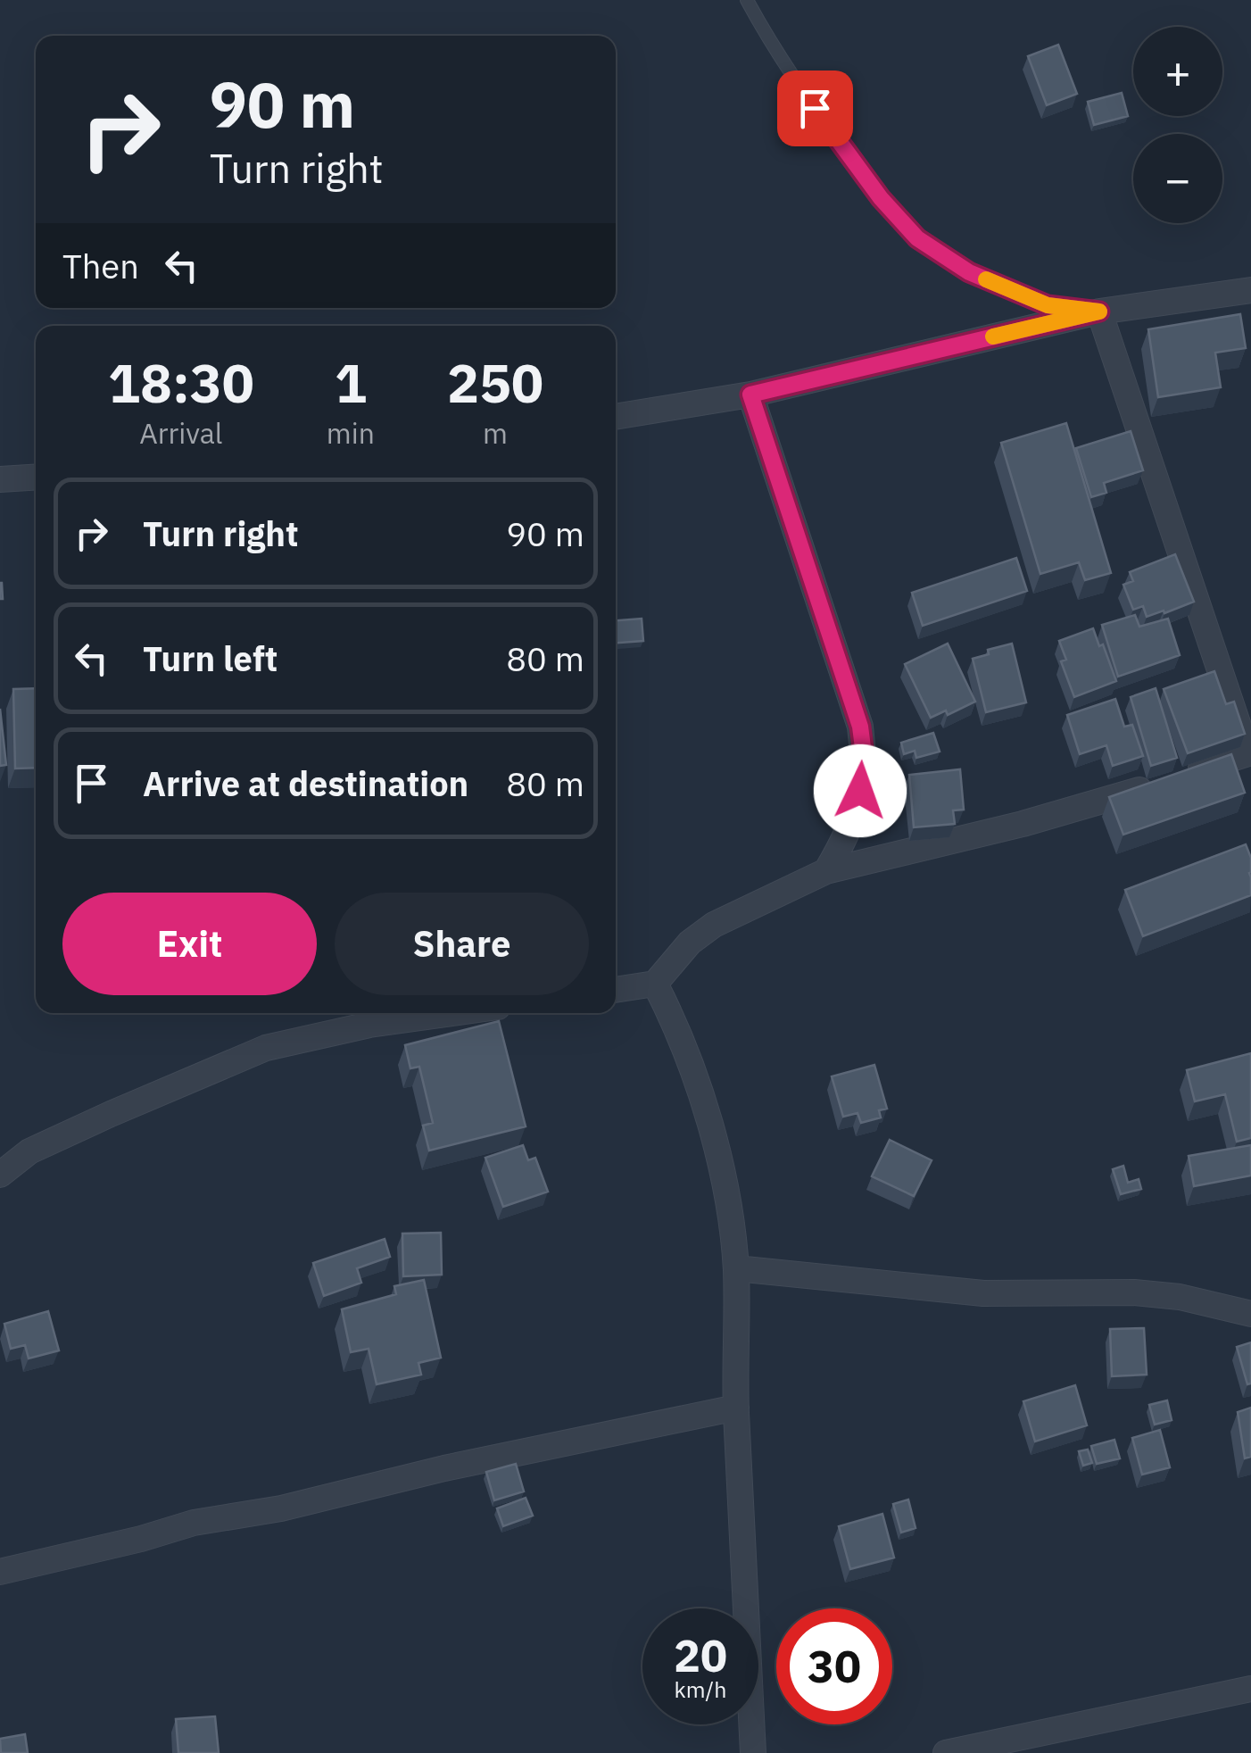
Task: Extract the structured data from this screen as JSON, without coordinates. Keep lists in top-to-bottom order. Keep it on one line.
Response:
{"page":{"map_buttons":["+","−"],"turn":["90 m","Turn right"],"then":"Then","eta":["18:30","Arrival","1","min","250","m"],"list":[{"name":"Turn right","value":"90 m"},{"name":"Turn left","value":"80 m"},{"name":"Arrive at destination","value":"80 m"}],"buttons":["Exit","Share"],"speed":"20 km/h","limit":"30"}}
